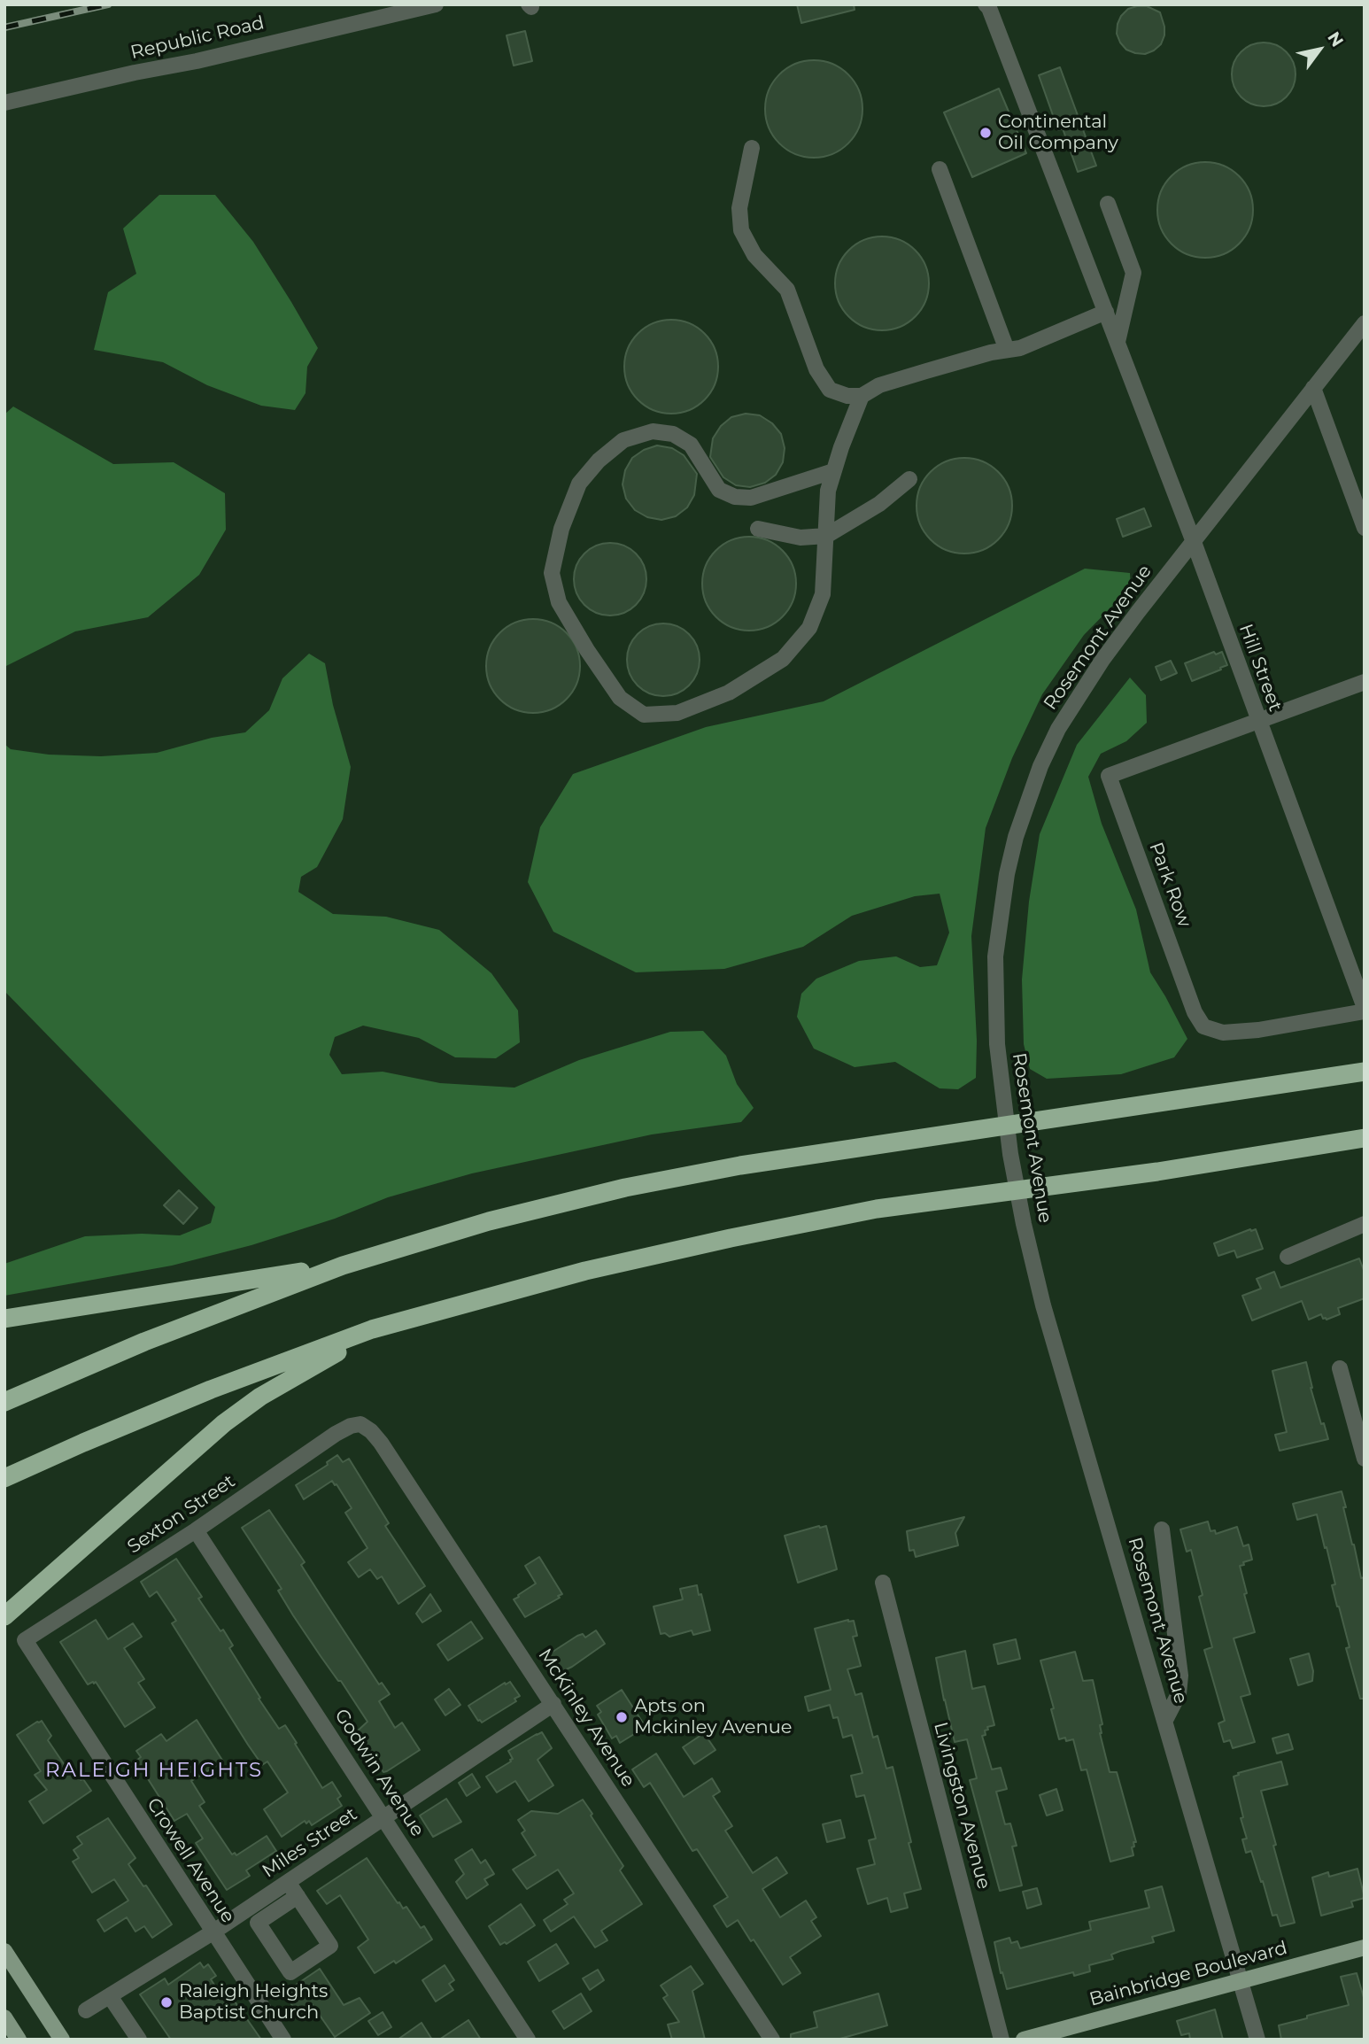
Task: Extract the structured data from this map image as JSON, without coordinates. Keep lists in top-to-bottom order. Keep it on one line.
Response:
{"streets":{"main road":["Bainbridge Boulevard"],"street":["Republic Road","Rosemont Avenue","Hill Street","Park Row","Sexton Street","McKinley Avenue","Godwin Avenue","Livingston Avenue","Miles Street","Crowell Avenue"]},"crossings":[["Rosemont Avenue","Hill Street"],["Rosemont Avenue","Bainbridge Boulevard"],["Hill Street","Park Row"],["Sexton Street","McKinley Avenue"],["Sexton Street","Godwin Avenue"],["Sexton Street","Crowell Avenue"],["McKinley Avenue","Miles Street"],["Godwin Avenue","Miles Street"],["Miles Street","Crowell Avenue"]],"districts":["RALEIGH HEIGHTS"],"places":["Continental Oil Company","Apts on Mckinley Avenue","Raleigh Heights Baptist Church"],"north":"top right"}
